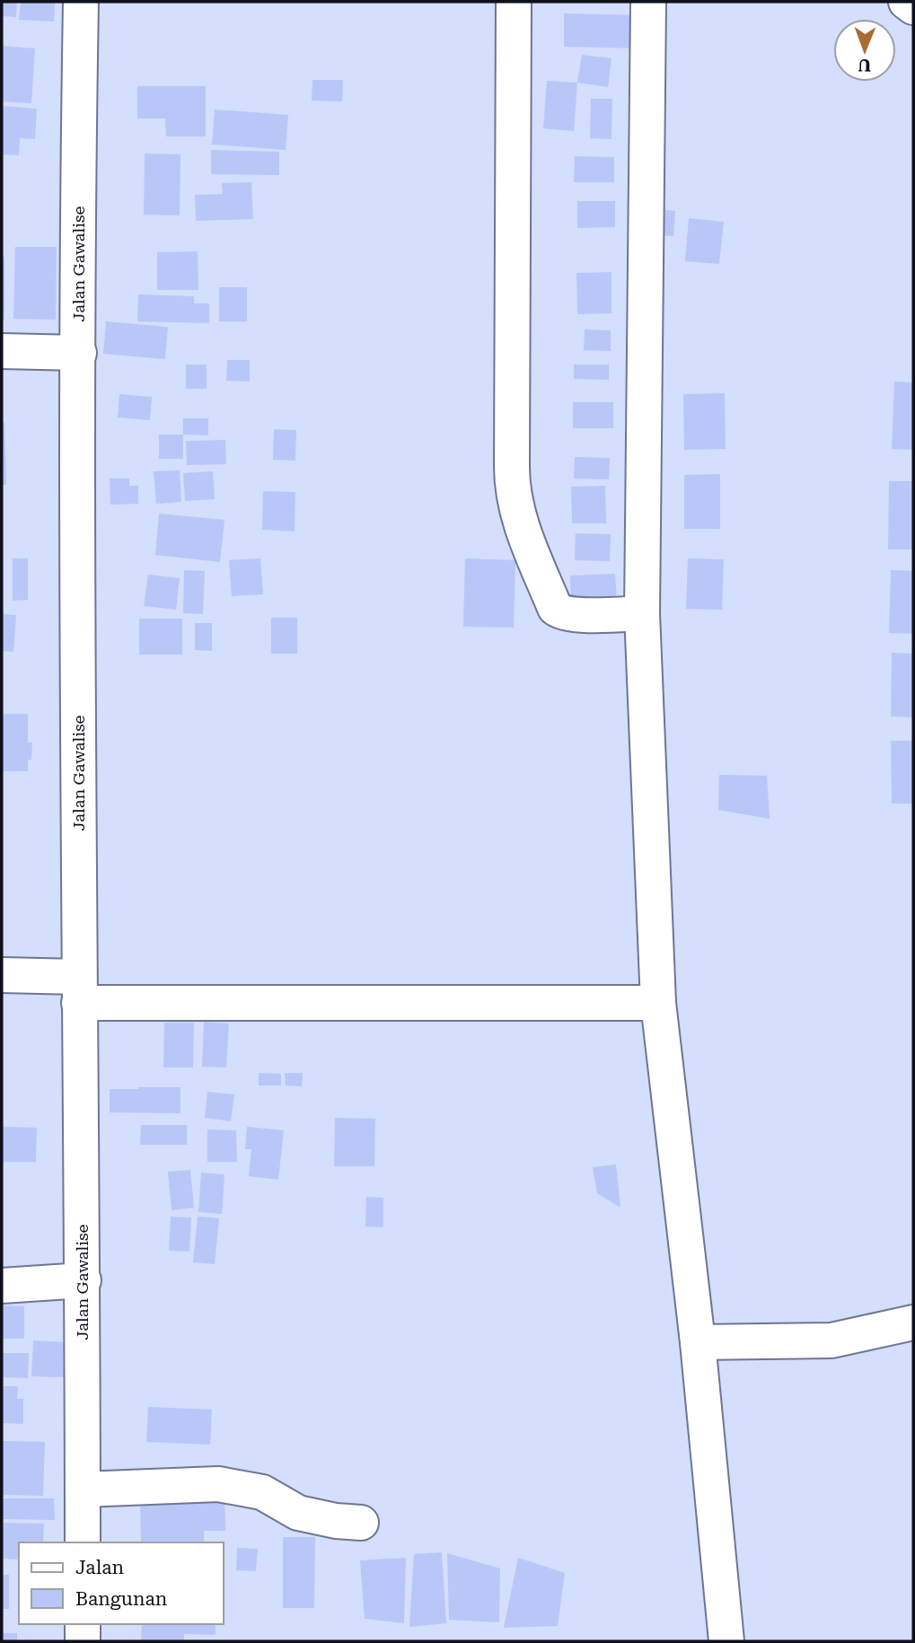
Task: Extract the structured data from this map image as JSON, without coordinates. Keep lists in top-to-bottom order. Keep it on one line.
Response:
{"streets":{"street":["Jalan Gawalise"]},"legend":["Jalan","Bangunan"],"north":"bottom"}
